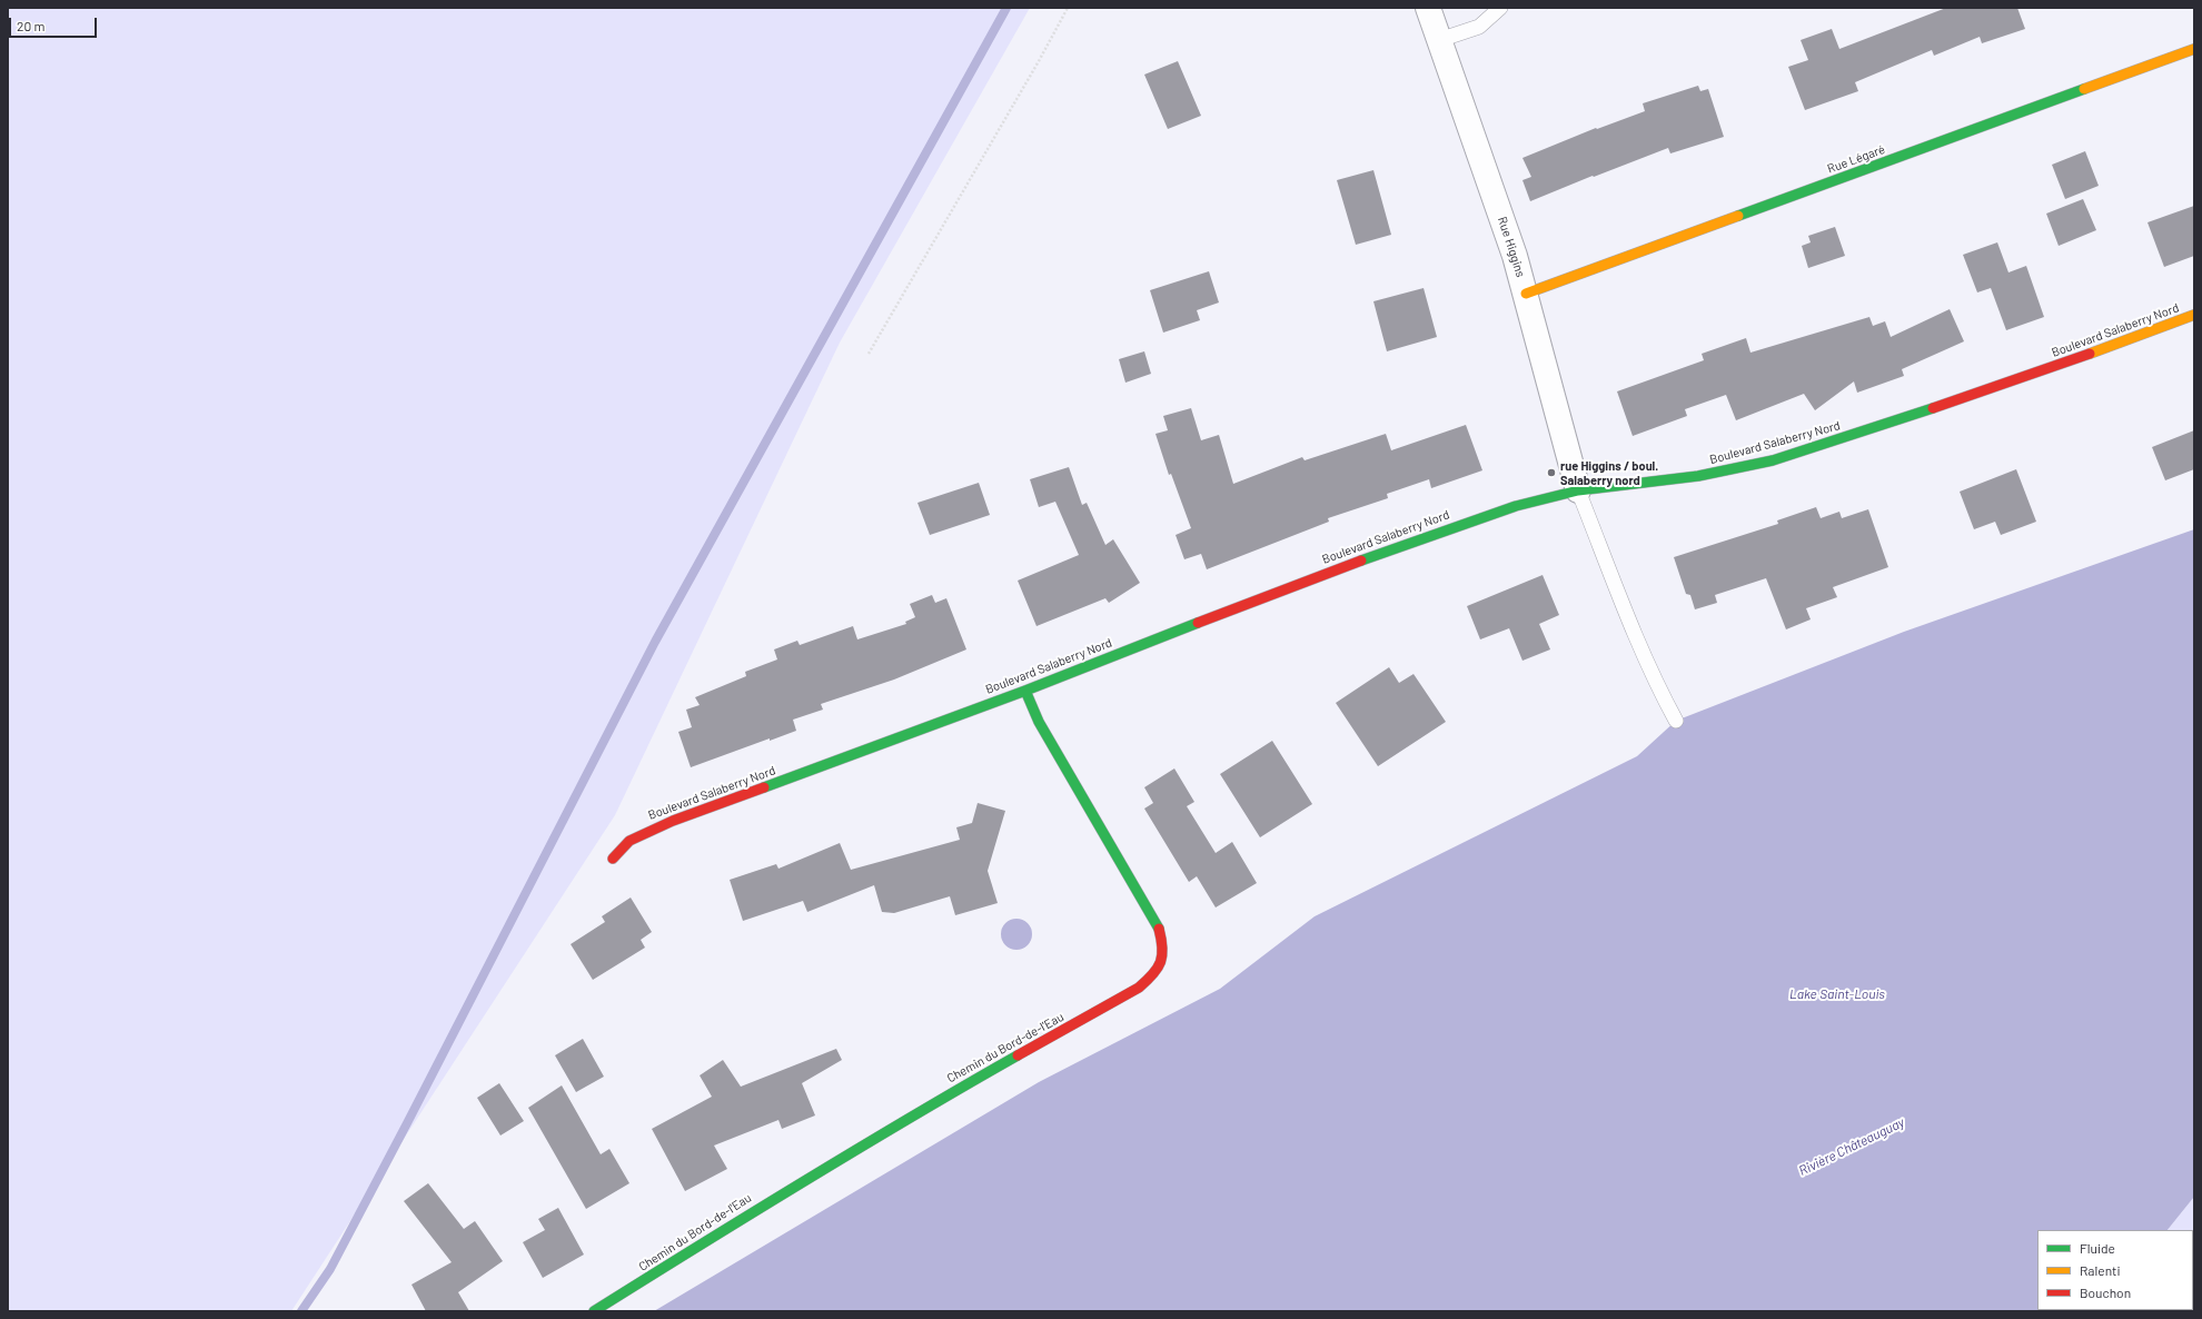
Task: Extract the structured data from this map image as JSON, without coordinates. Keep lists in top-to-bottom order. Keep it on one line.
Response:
{"streets":{"street":["Rue Légaré","Rue Higgins","Boulevard Salaberry Nord","Chemin du Bord-de-l'Eau"]},"crossings":[["Rue Légaré","Rue Higgins"],["Rue Higgins","Boulevard Salaberry Nord"],["Boulevard Salaberry Nord","Chemin du Bord-de-l'Eau"]],"water":["Lake Saint-Louis","Rivière Châteauguay"],"places":["rue Higgins / boul. Salaberry nord"],"legend":["Fluide","Ralenti","Bouchon"],"scale_bar":"20 m"}
